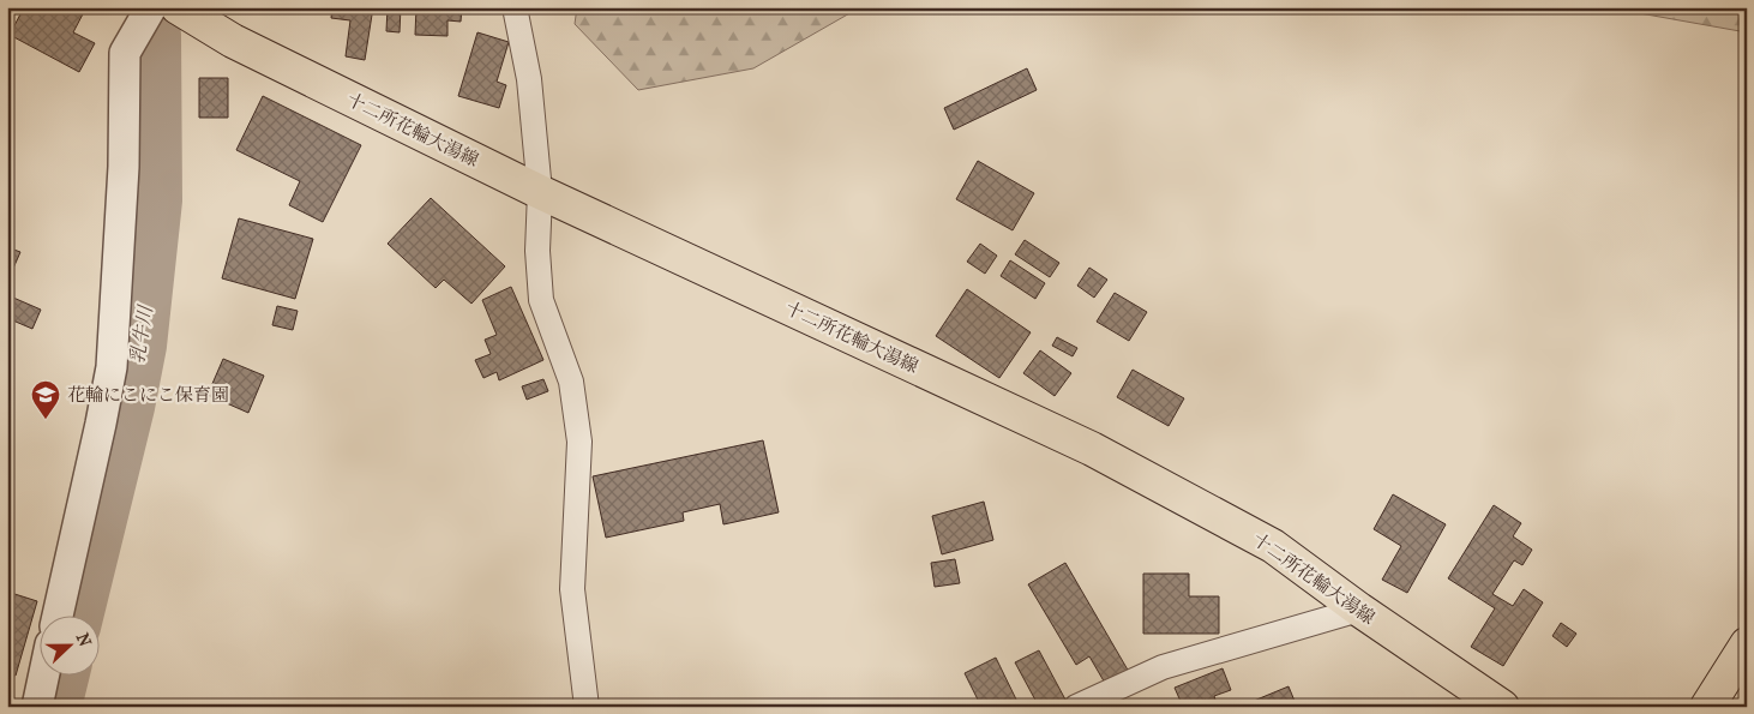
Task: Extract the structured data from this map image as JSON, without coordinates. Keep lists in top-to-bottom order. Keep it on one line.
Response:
{"streets":{"main road":["十二所花輪大湯線"]},"water":["乳牛川"],"places":{"school or university":["花輪にこにこ保育園"]},"north":"right"}
